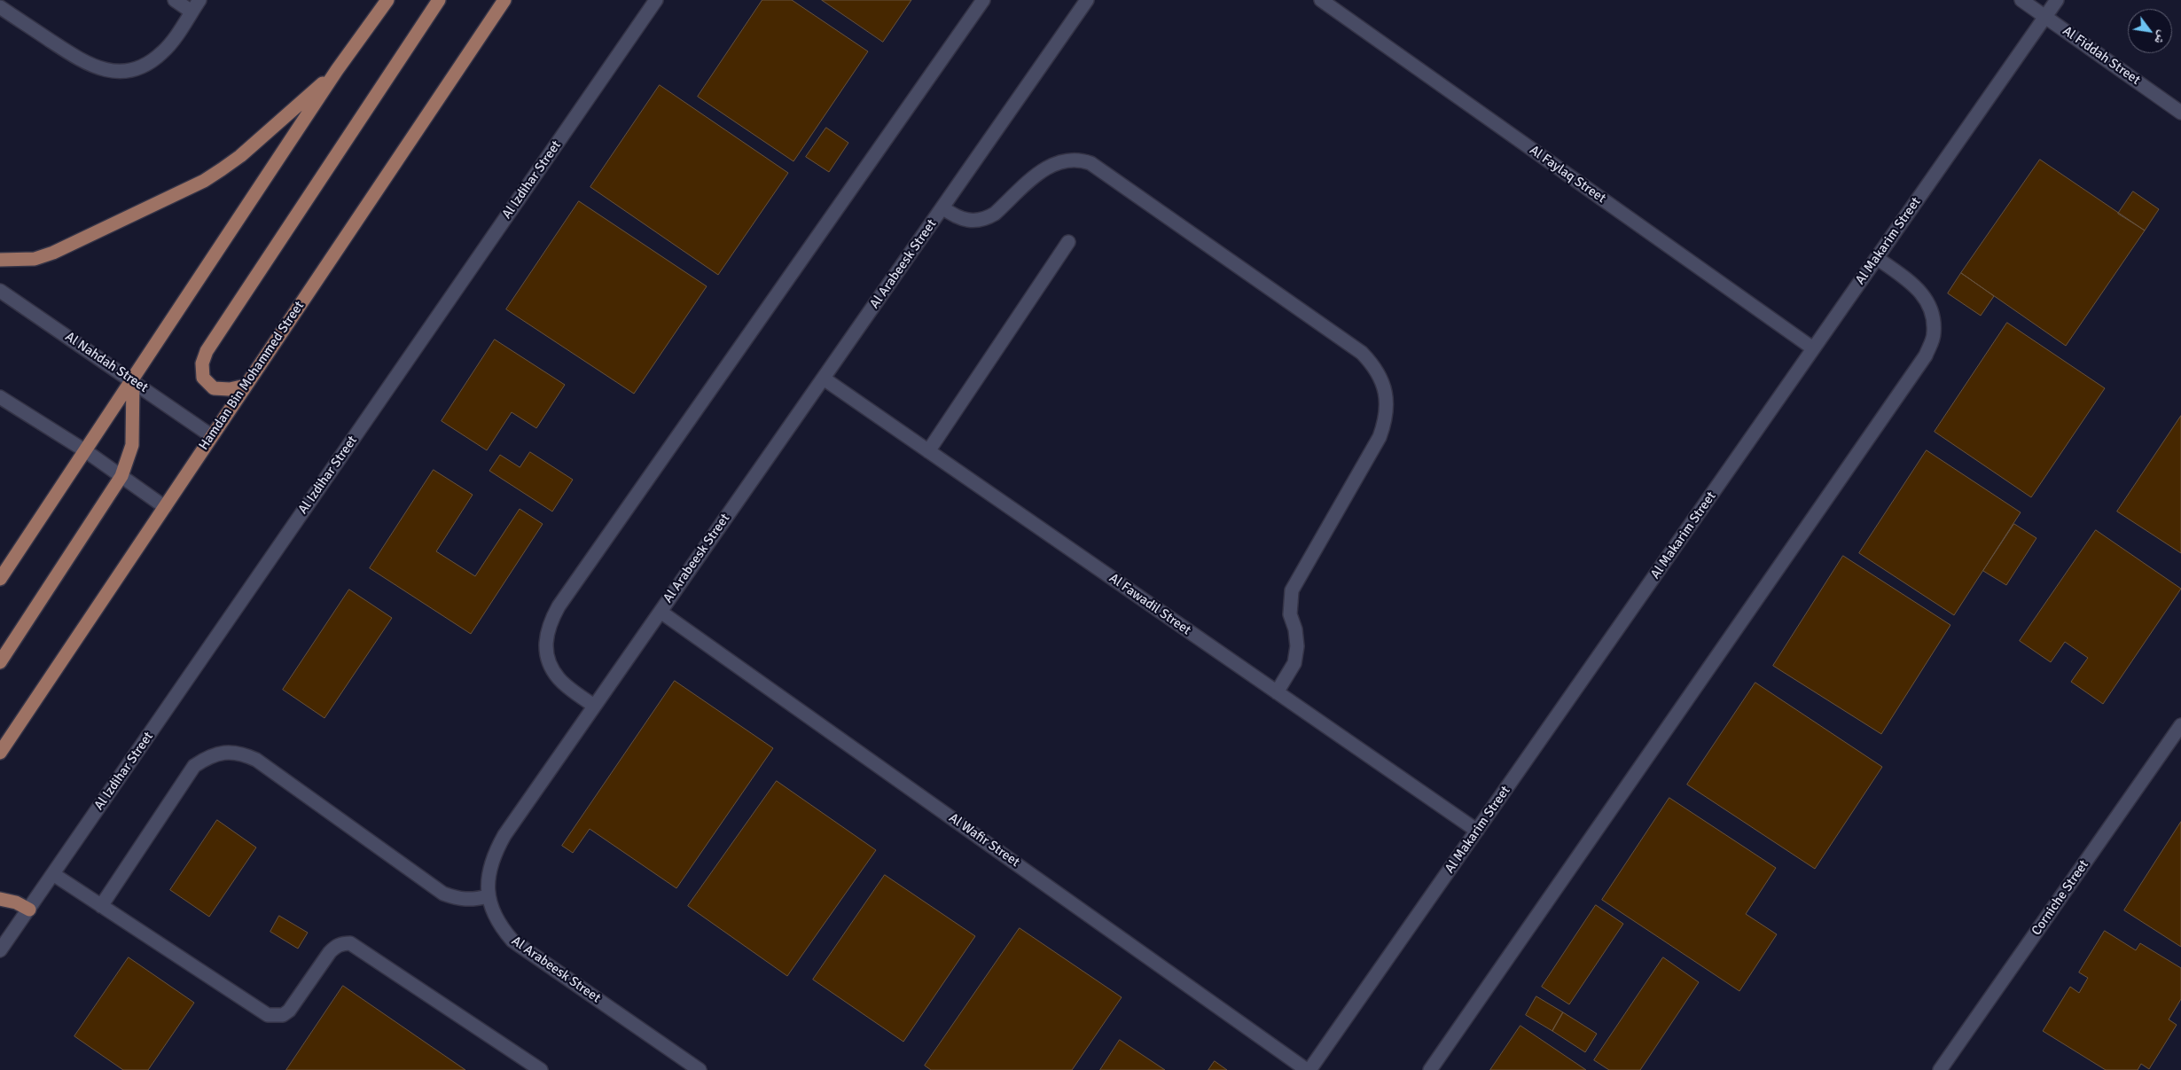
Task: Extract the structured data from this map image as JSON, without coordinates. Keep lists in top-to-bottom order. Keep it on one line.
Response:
{"streets":{"main road":["Hamdan Bin Mohammed Street"],"street":["Al Fiddah Street","Al Faylaq Street","Al Izdihar Street","Al Makarim Street","Al Arabeesk Street","Al Nahdah Street","Al Fawadil Street","Al Wafir Street","Corniche Street"]},"crossings":[["Al Fiddah Street","Al Makarim Street"],["Al Faylaq Street","Al Makarim Street"],["Al Makarim Street","Al Fawadil Street"],["Al Makarim Street","Al Wafir Street"],["Al Arabeesk Street","Al Fawadil Street"],["Al Arabeesk Street","Al Wafir Street"],["Al Nahdah Street","Hamdan Bin Mohammed Street"]],"north":"bottom right"}
